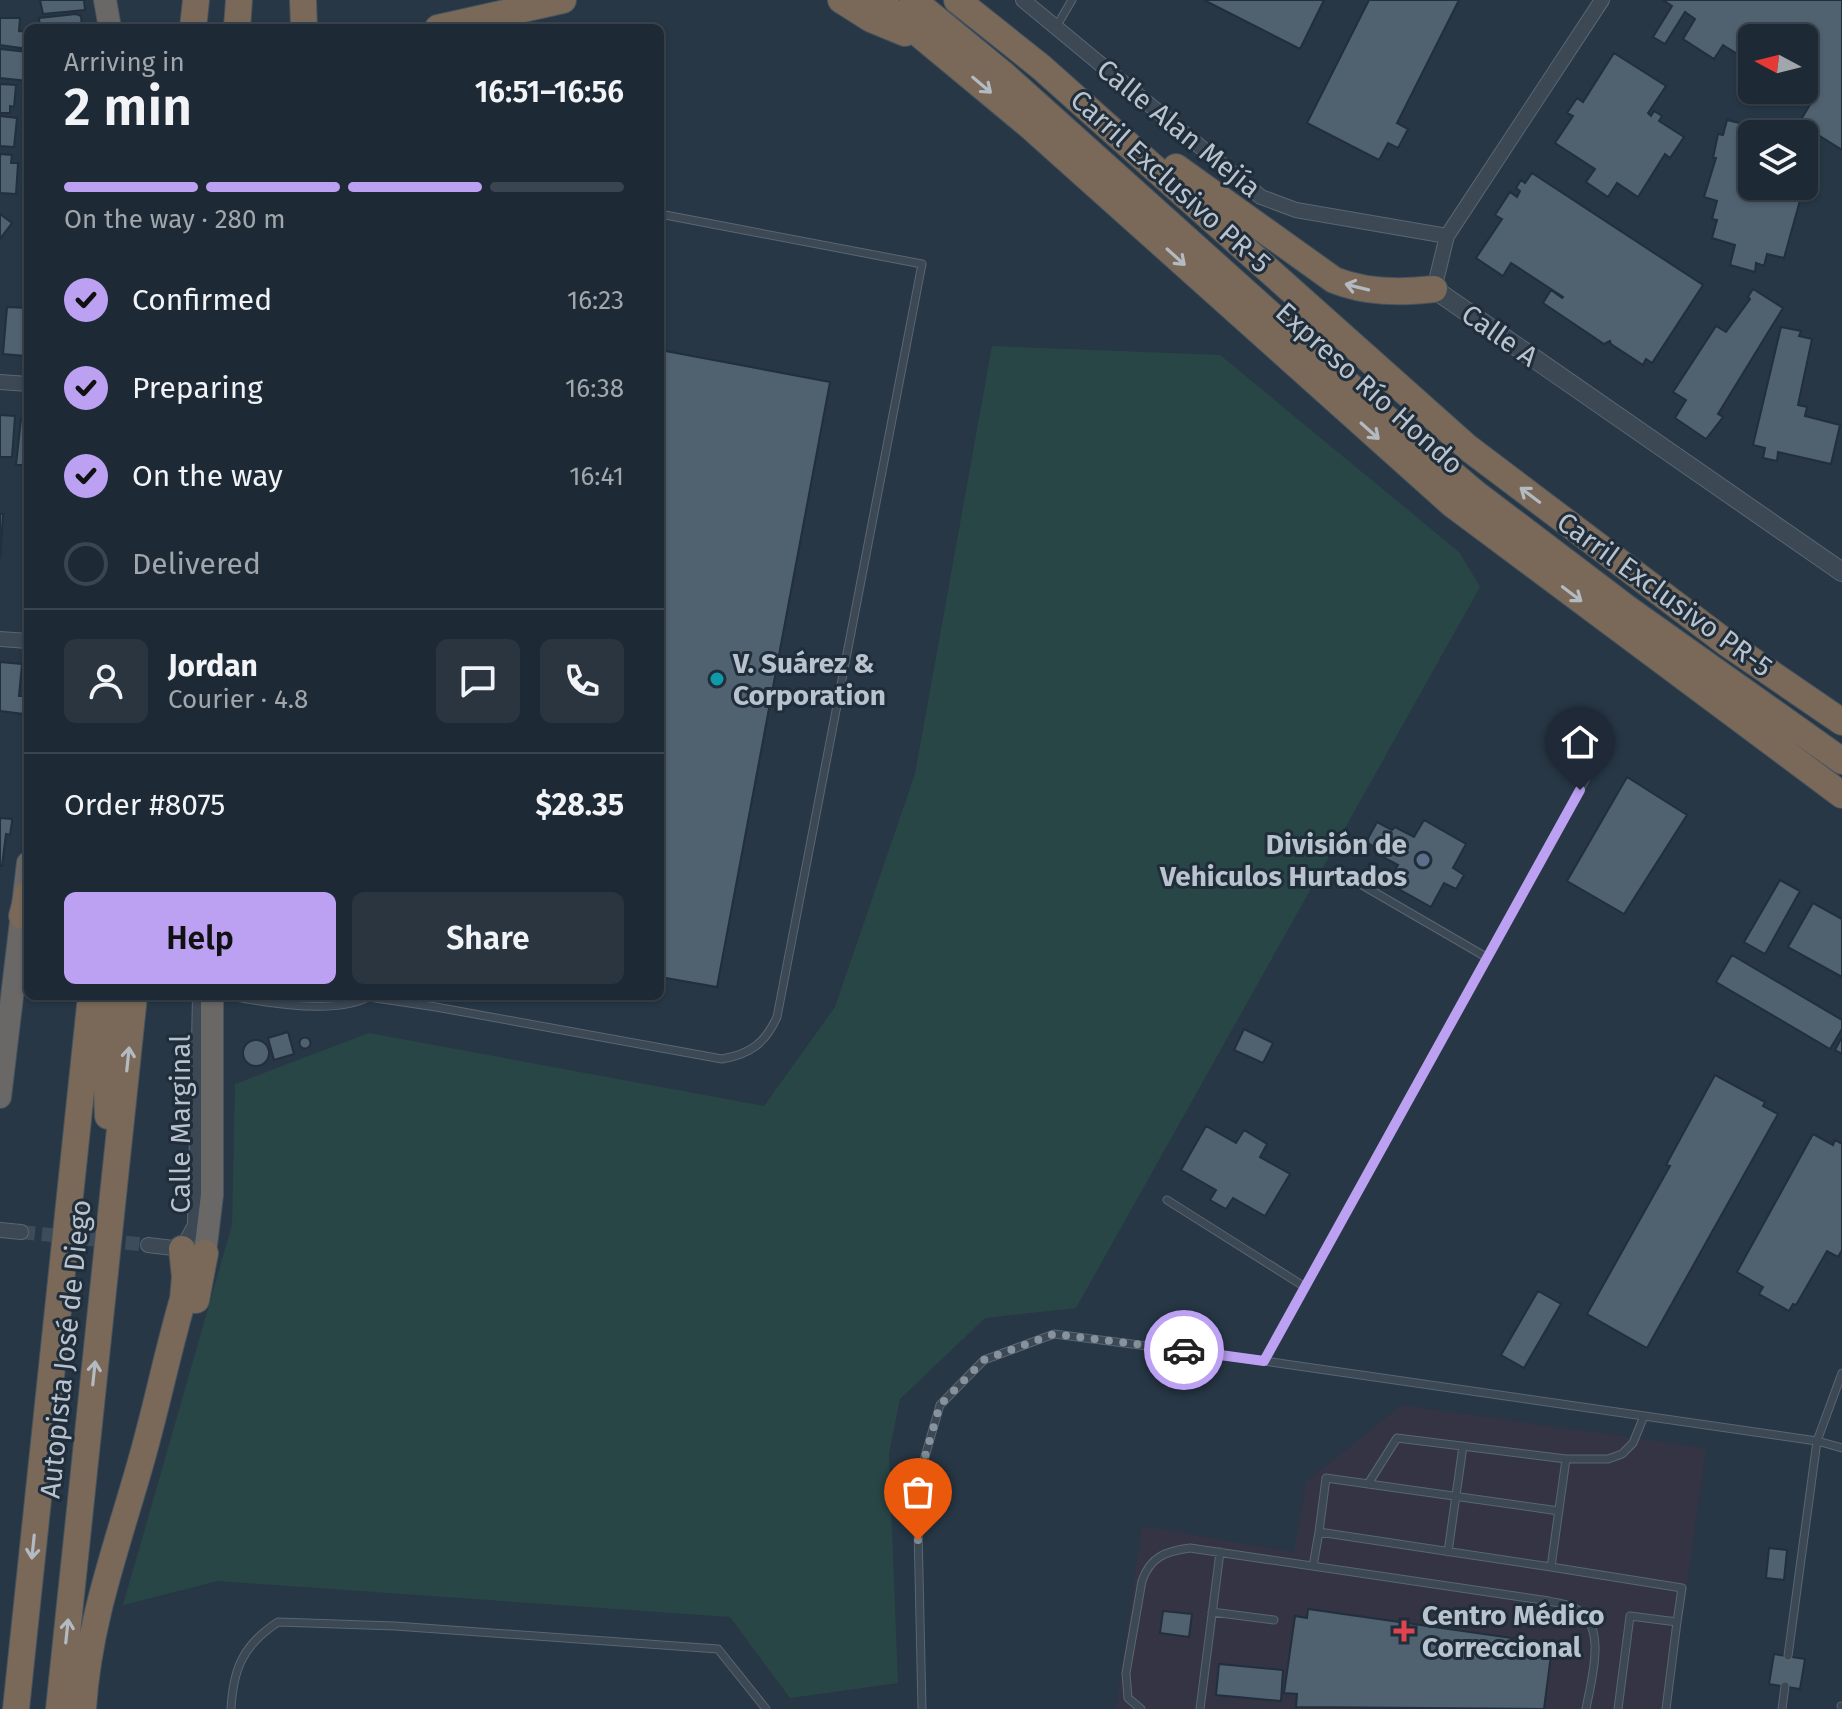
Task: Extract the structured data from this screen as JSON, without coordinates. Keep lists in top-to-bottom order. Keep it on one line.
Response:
{"streets":{"highway":["Carril Exclusivo PR-5","Expreso Río Hondo","Calle Marginal","Autopista José de Diego"],"street":["Calle Alan Mejía","Calle A"]},"crossings":[["Calle Alan Mejía","Calle A"]],"places":{"other":["V. Suárez & Corporation","División de Vehiculos Hurtados"],"health":["Centro Médico Correccional"]},"north":"left","page":{"heading":["2 min","Arriving in","16:51–16:56"],"panel":["Jordan","Courier · 4.8","Order #8075","$28.35"],"bar":"On the way · 280 m","list":[["Confirmed","16:23"],["Preparing","16:38"],["On the way","16:41"],"Delivered"],"buttons":["Help","Share"]}}
